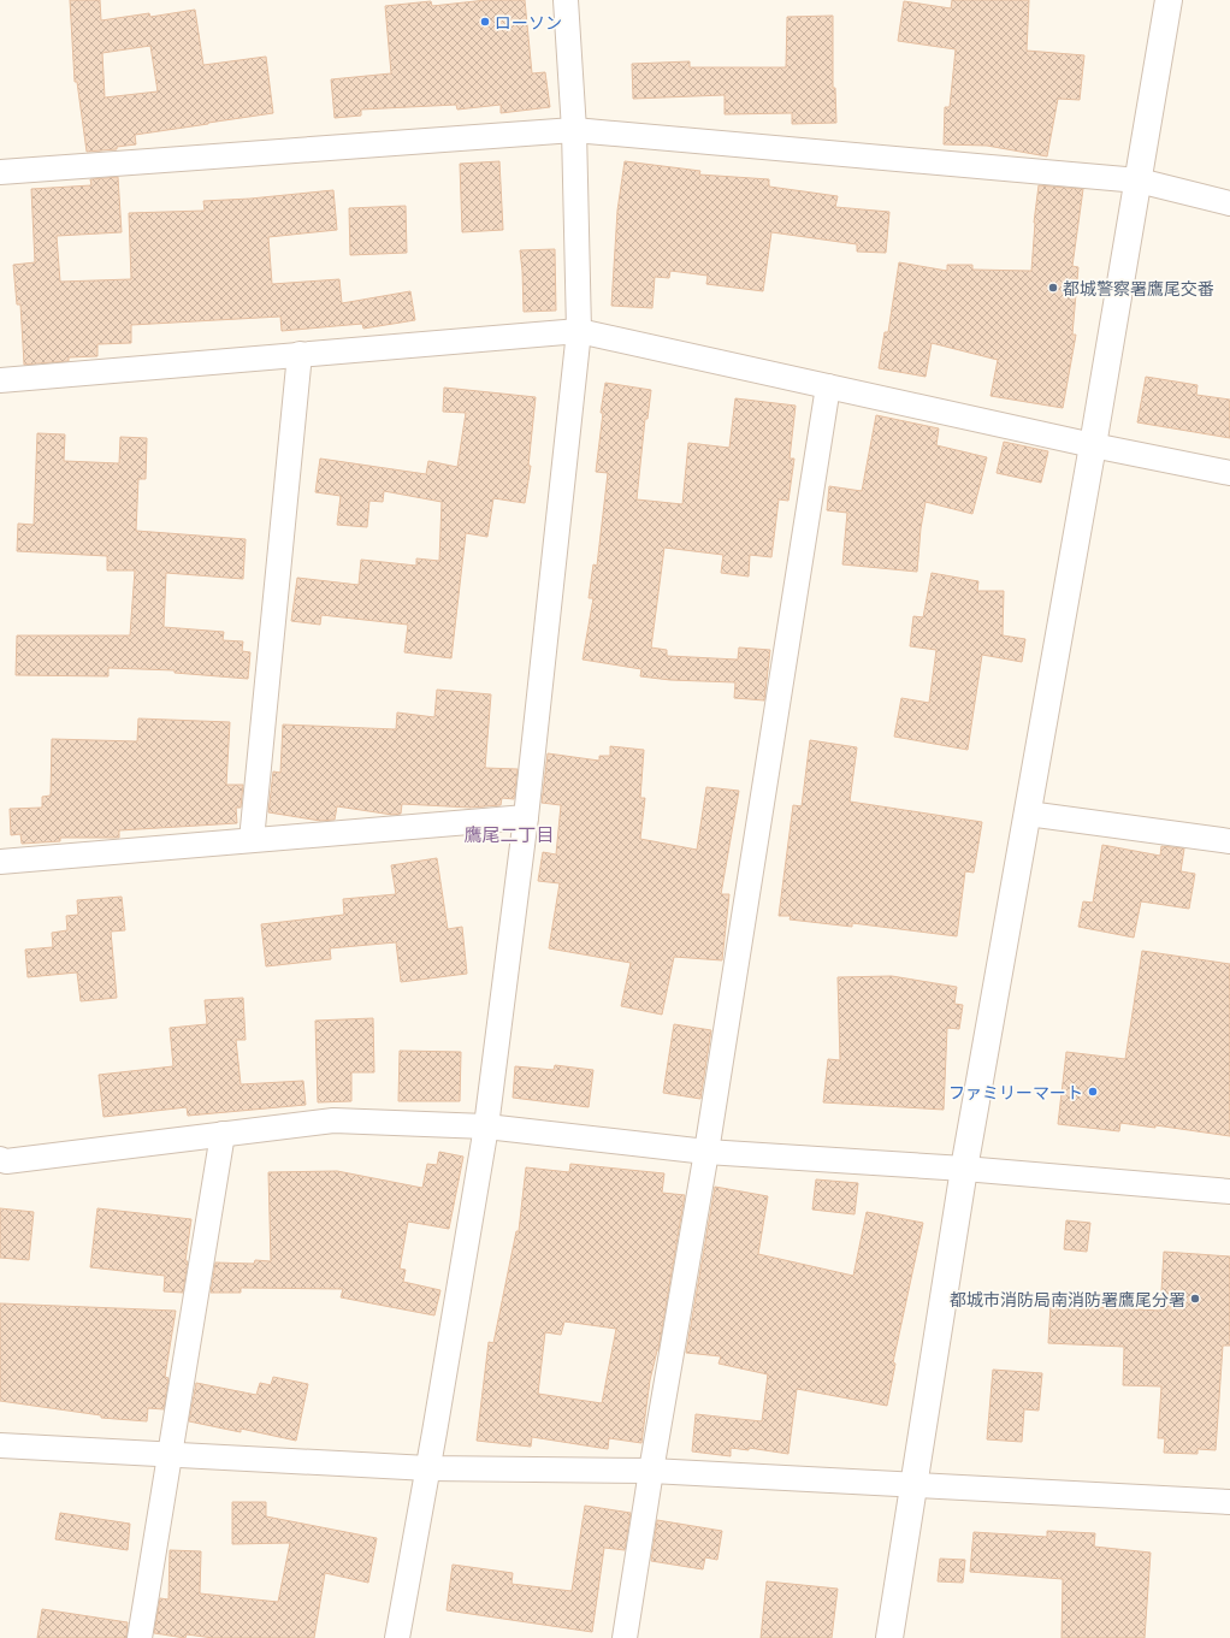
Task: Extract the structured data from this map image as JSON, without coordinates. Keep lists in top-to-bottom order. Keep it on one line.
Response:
{"districts":["鷹尾二丁目"],"places":["ローソン","都城警察署鷹尾交番","ファミリーマート","都城市消防局南消防署鷹尾分署"]}
